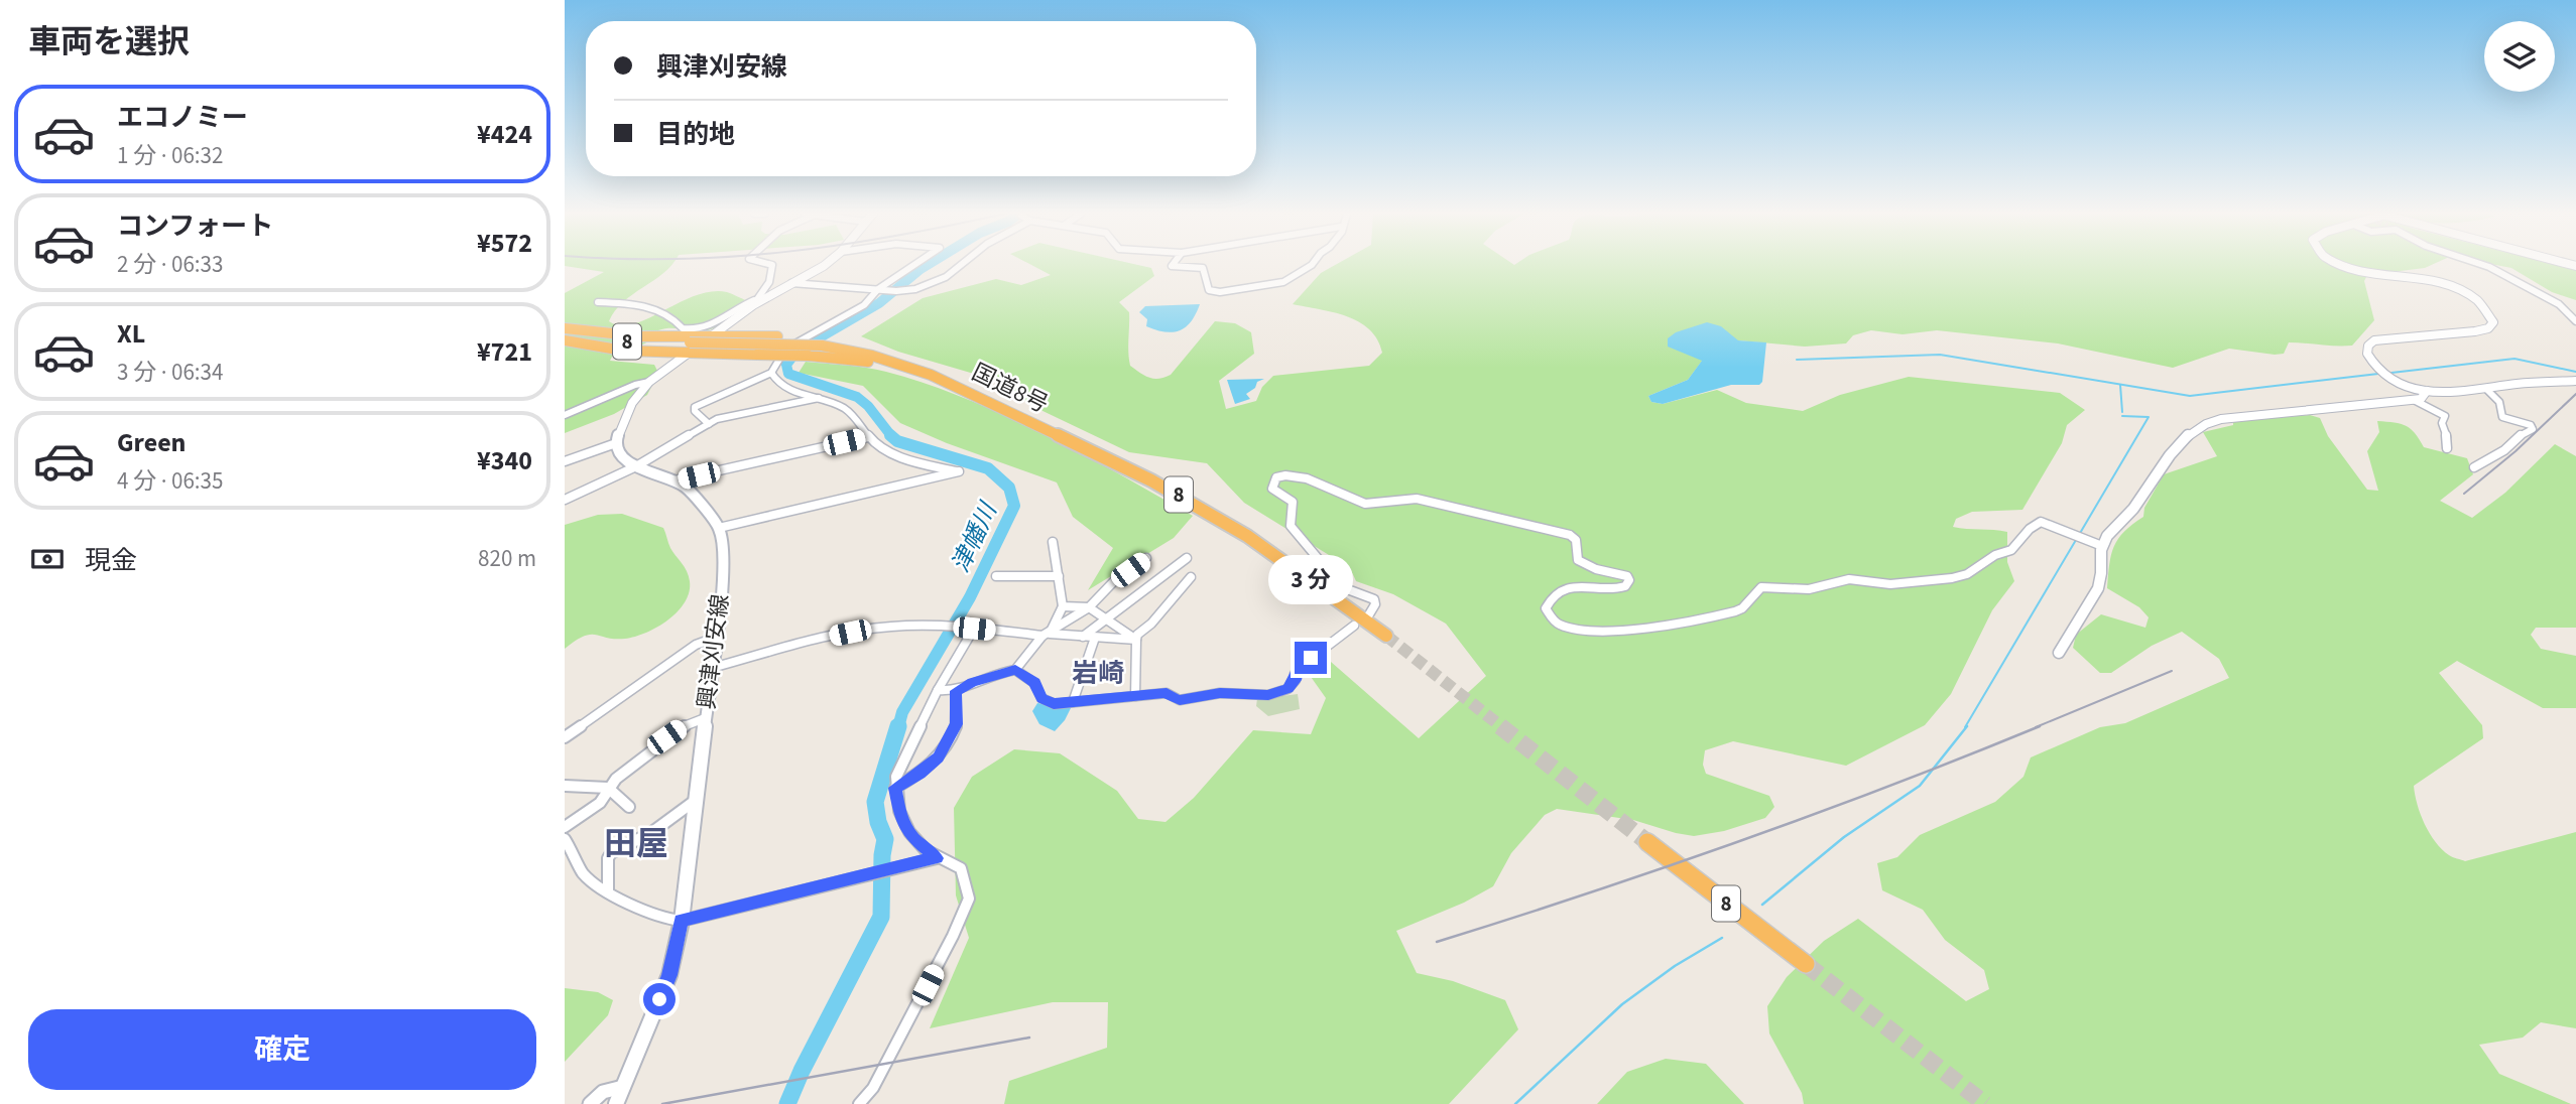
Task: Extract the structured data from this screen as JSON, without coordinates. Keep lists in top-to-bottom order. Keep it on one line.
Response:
{"streets":{"highway":["8","国道8号"],"main road":["興津刈安線"]},"crossings":[["8","国道8号"]],"districts":["岩崎","田屋"],"water":["津幡川"],"page":{"heading":"車両を選択","banner":["興津刈安線","目的地"],"list":[{"name":"エコノミー","note":"1 分 · 06:32","value":"¥424"},{"name":"コンフォート","note":"2 分 · 06:33","value":"¥572"},{"name":"XL","note":"3 分 · 06:34","value":"¥721"},{"name":"Green","note":"4 分 · 06:35","value":"¥340"}],"pay":["現金","820 m"],"bubble":"3 分","buttons":"確定"}}
